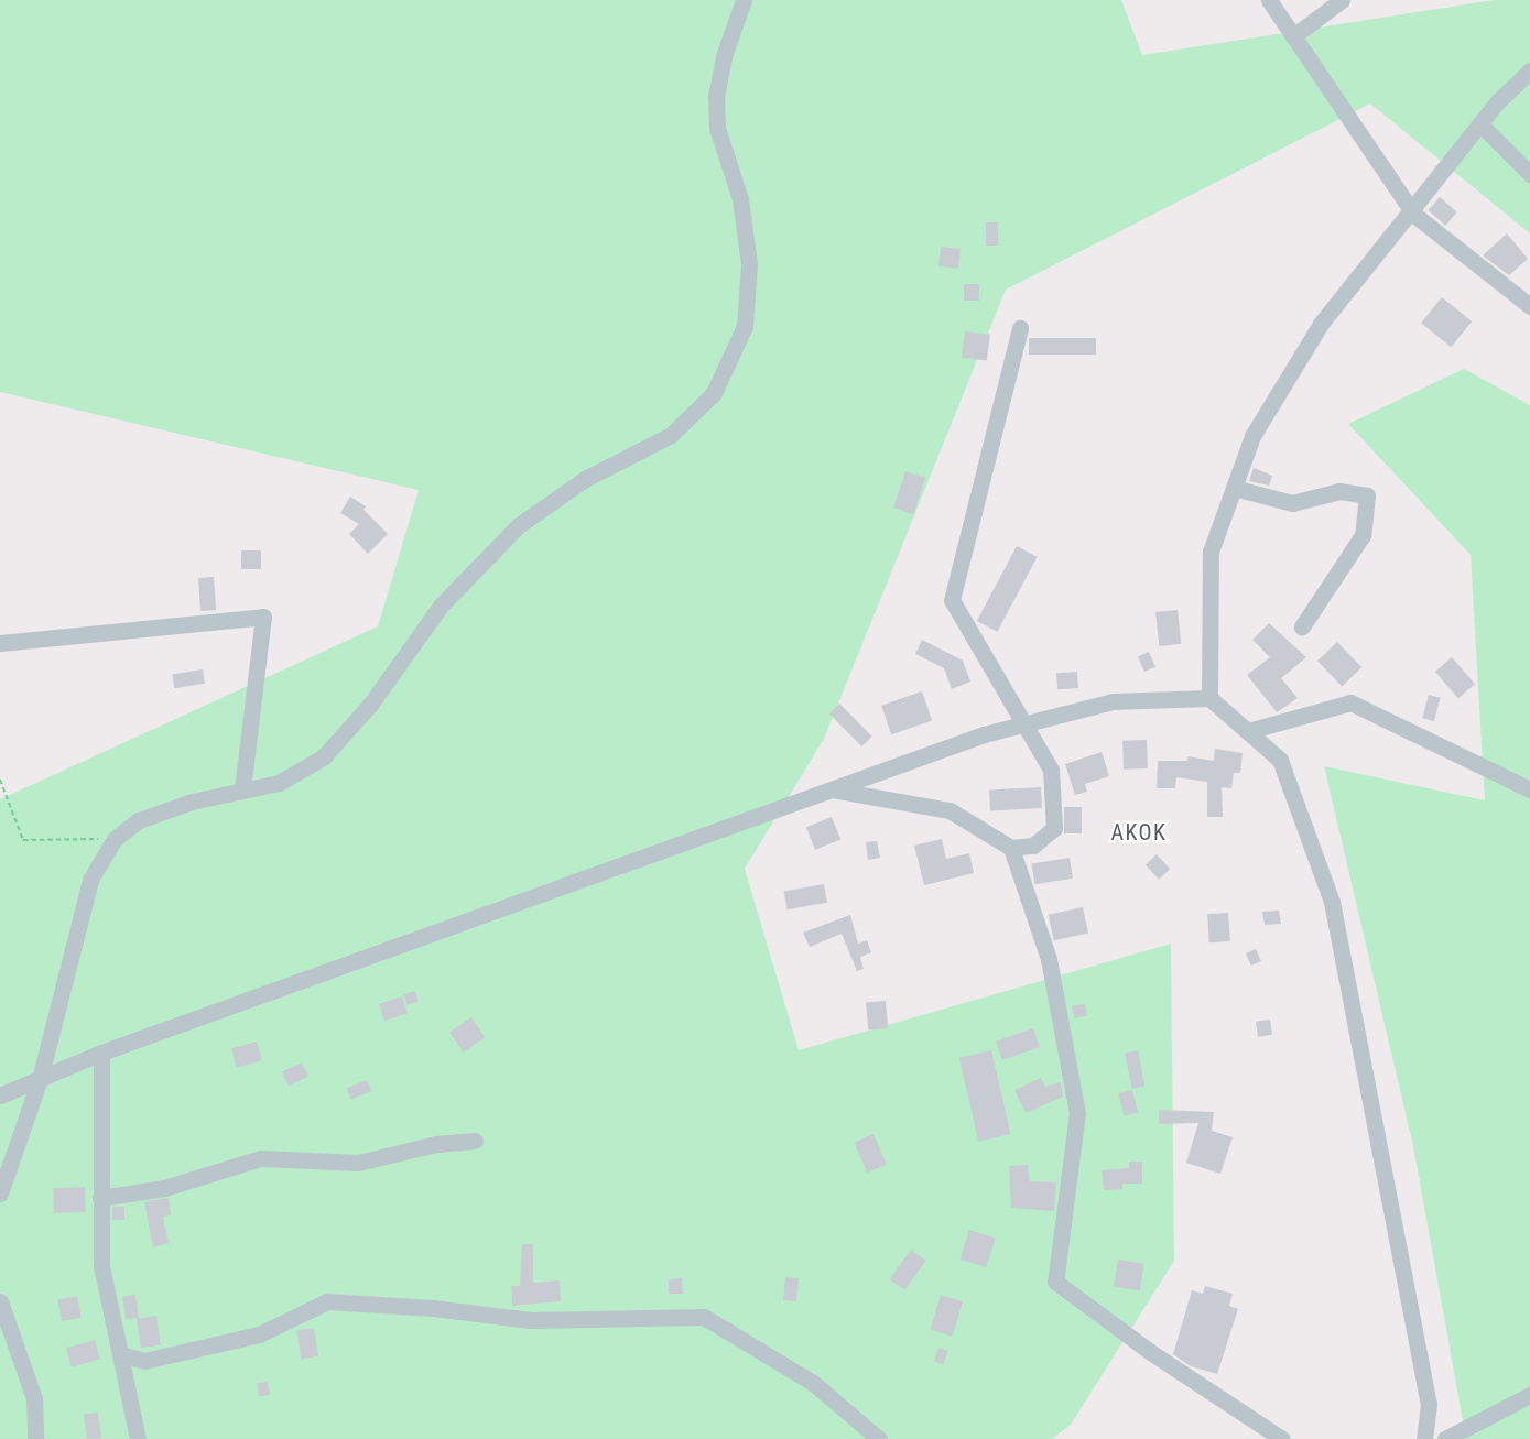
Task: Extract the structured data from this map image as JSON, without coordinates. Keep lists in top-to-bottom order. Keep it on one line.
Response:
{"districts":["AKOK"]}
